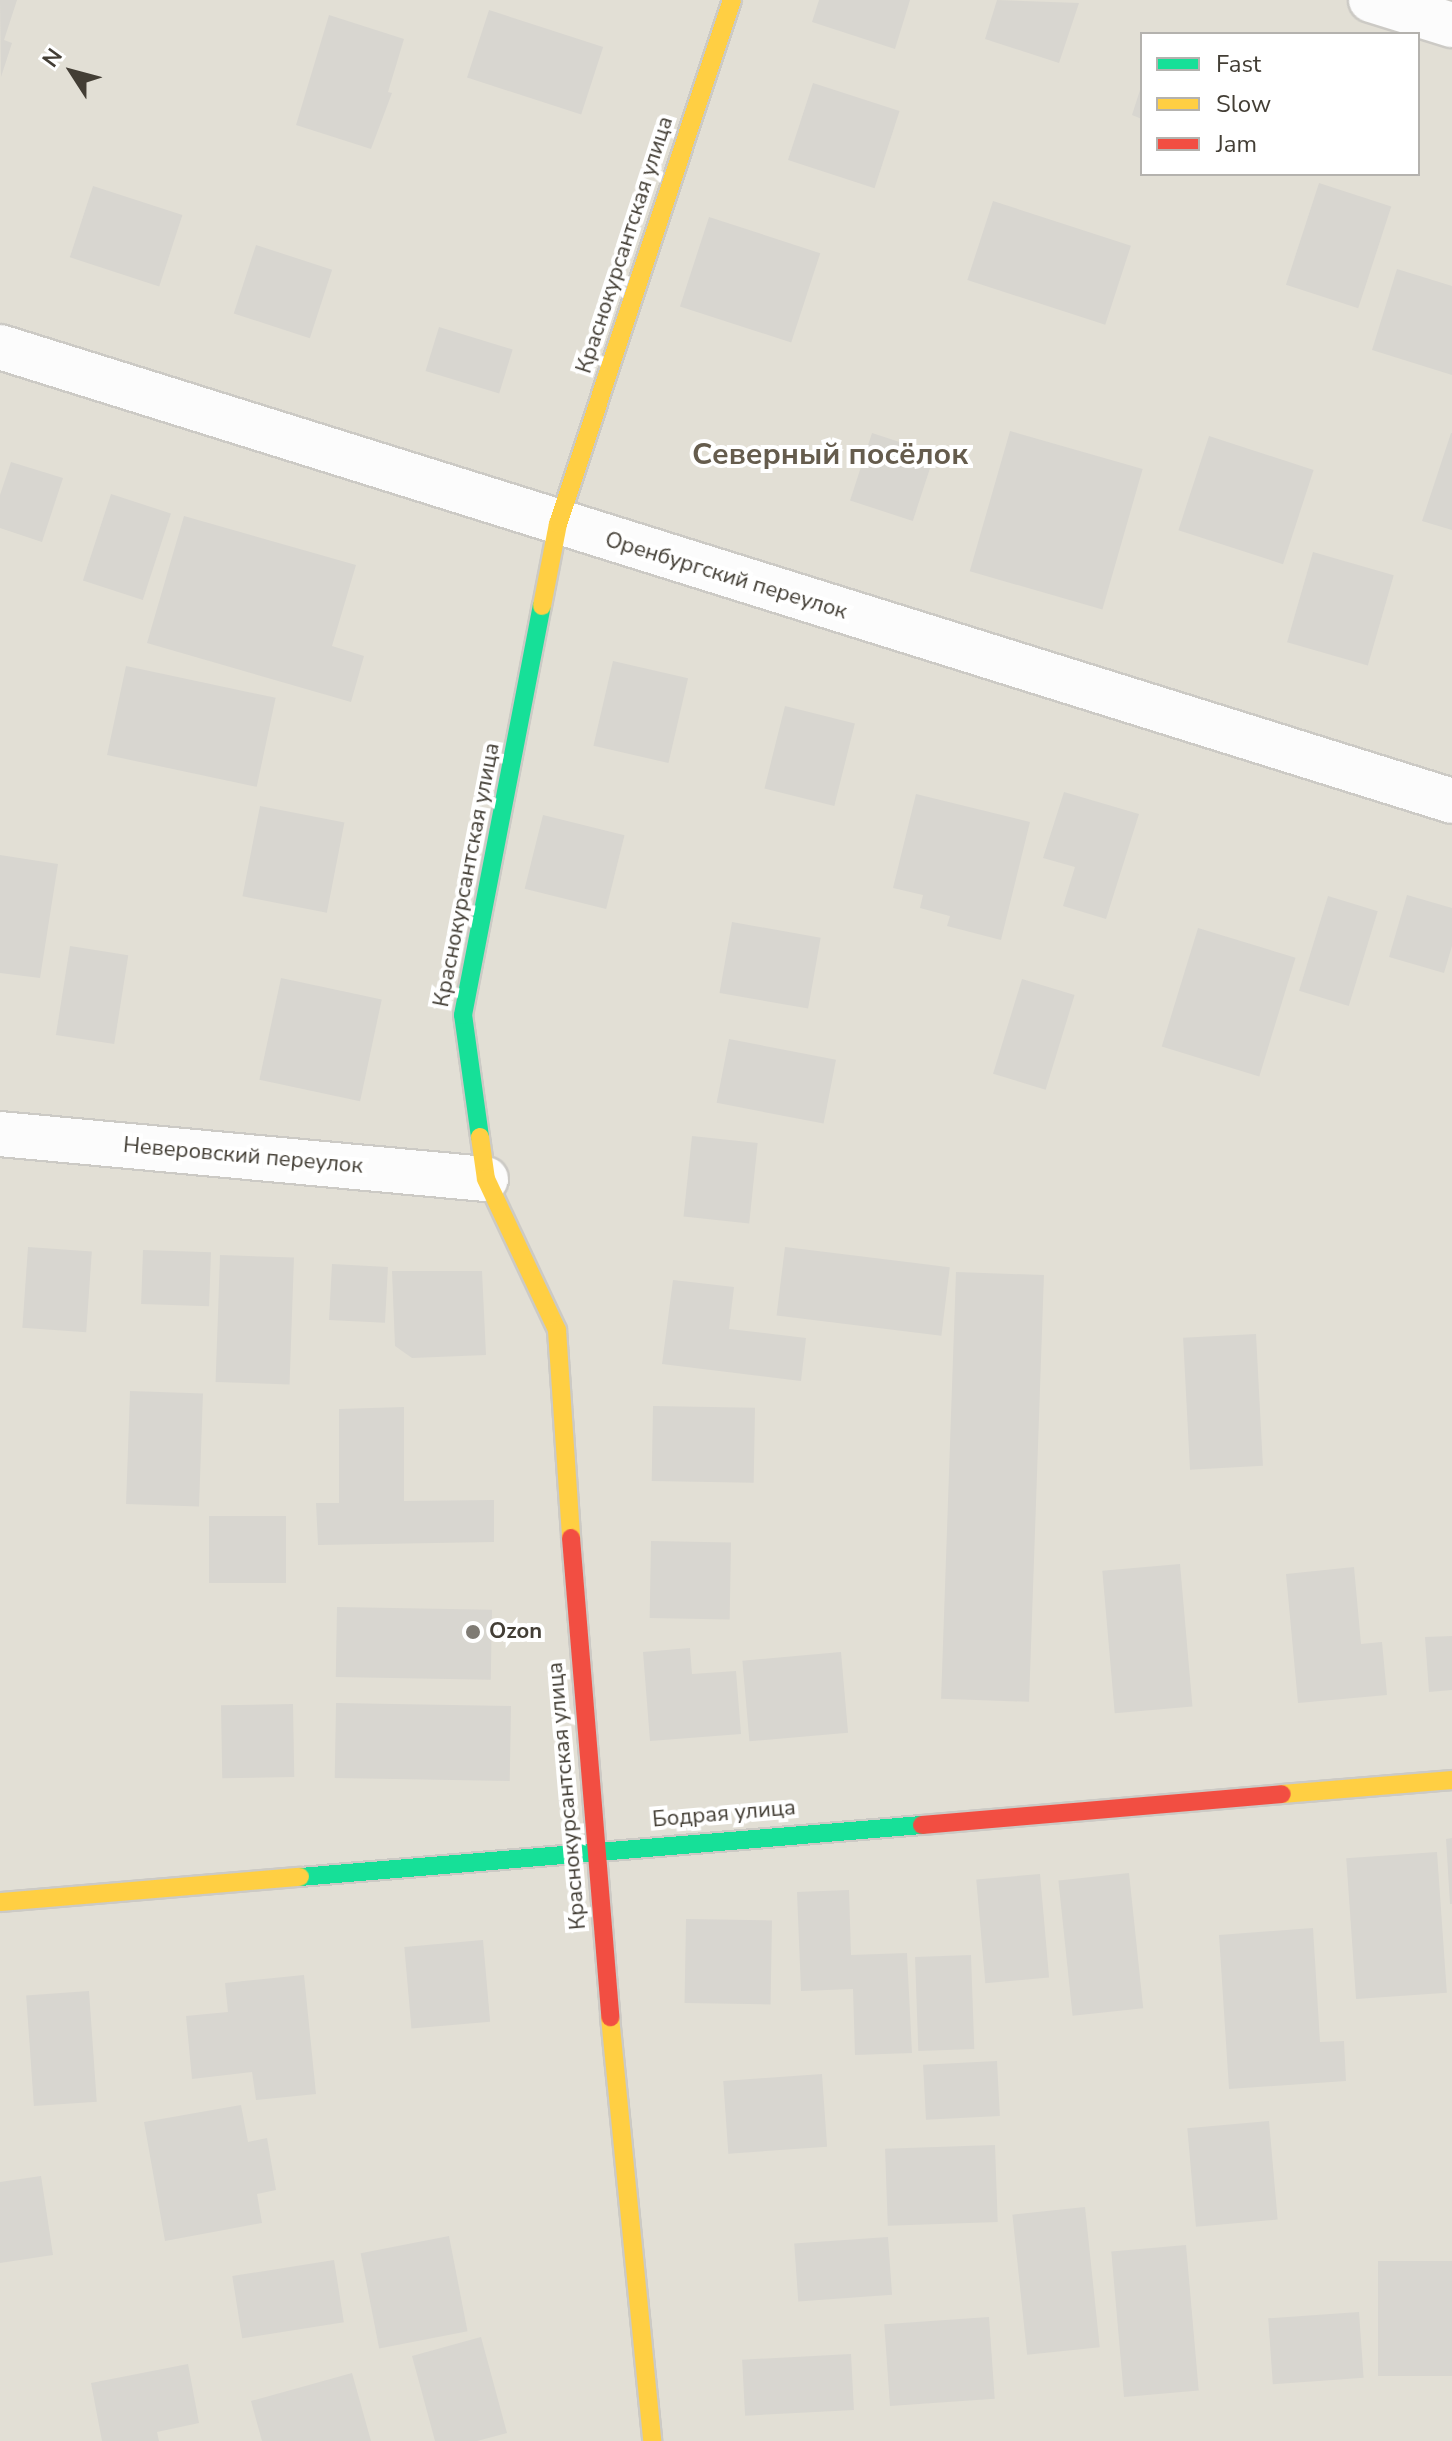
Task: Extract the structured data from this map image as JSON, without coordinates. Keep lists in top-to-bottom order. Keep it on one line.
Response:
{"streets":{"street":["Краснокурсантская улица","Оренбургский переулок","Неверовский переулок","Бодрая улица"]},"crossings":[["Краснокурсантская улица","Оренбургский переулок"],["Краснокурсантская улица","Неверовский переулок"],["Краснокурсантская улица","Бодрая улица"]],"districts":["Северный посёлок"],"places":["Ozon"],"legend":["Fast","Slow","Jam"],"north":"top left"}
